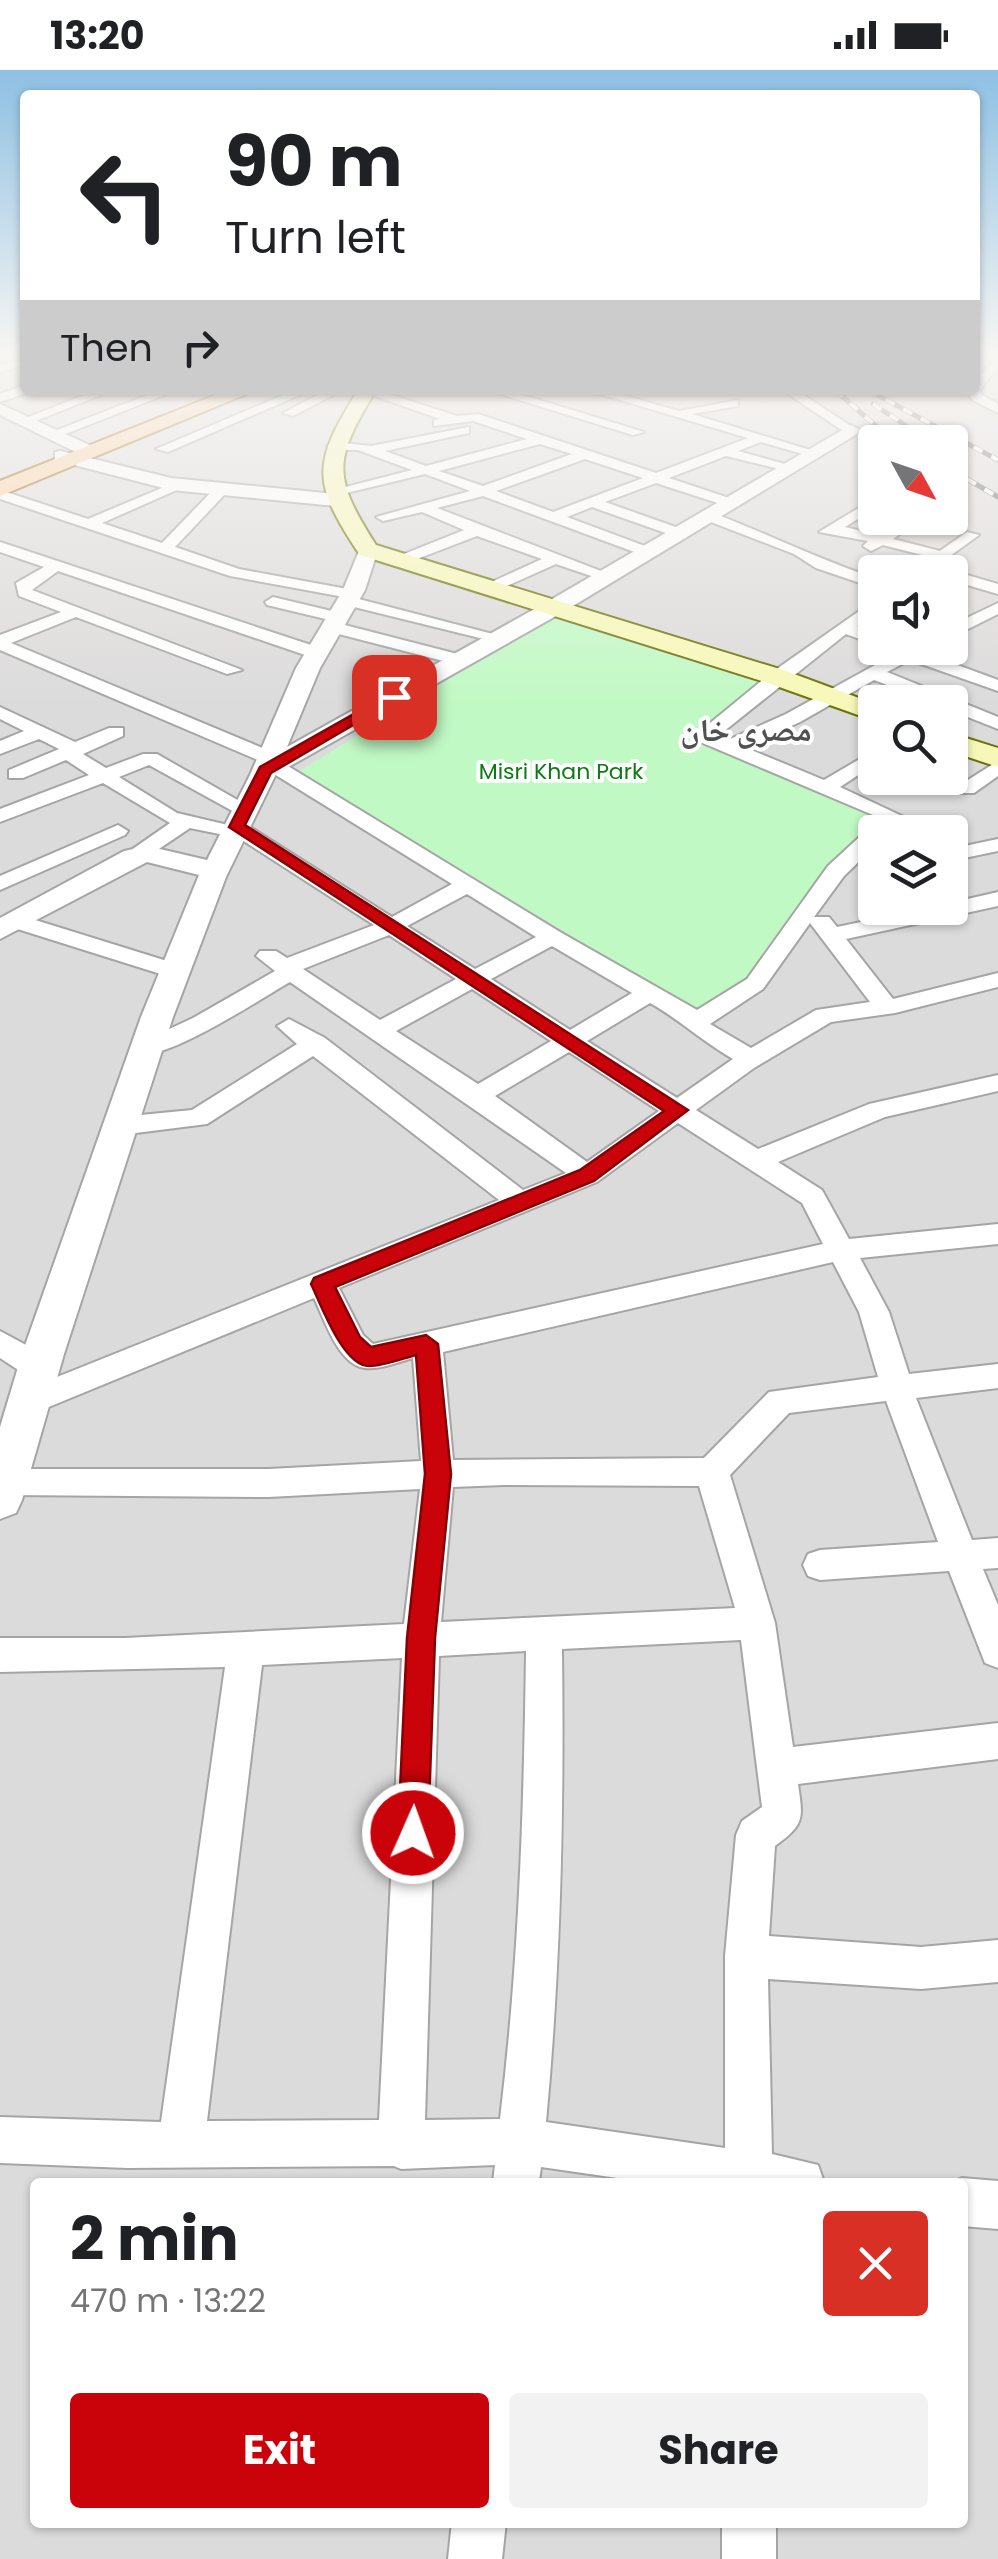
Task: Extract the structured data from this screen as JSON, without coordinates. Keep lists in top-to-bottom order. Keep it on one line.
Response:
{"districts":["مصری خان"],"parks":["Misri Khan Park"],"north":"bottom right","page":{"status":"13:20","turn":["90 m","Turn left"],"then":"Then","heading":["2 min","470 m · 13:22"],"buttons":["Exit","Share"]}}
